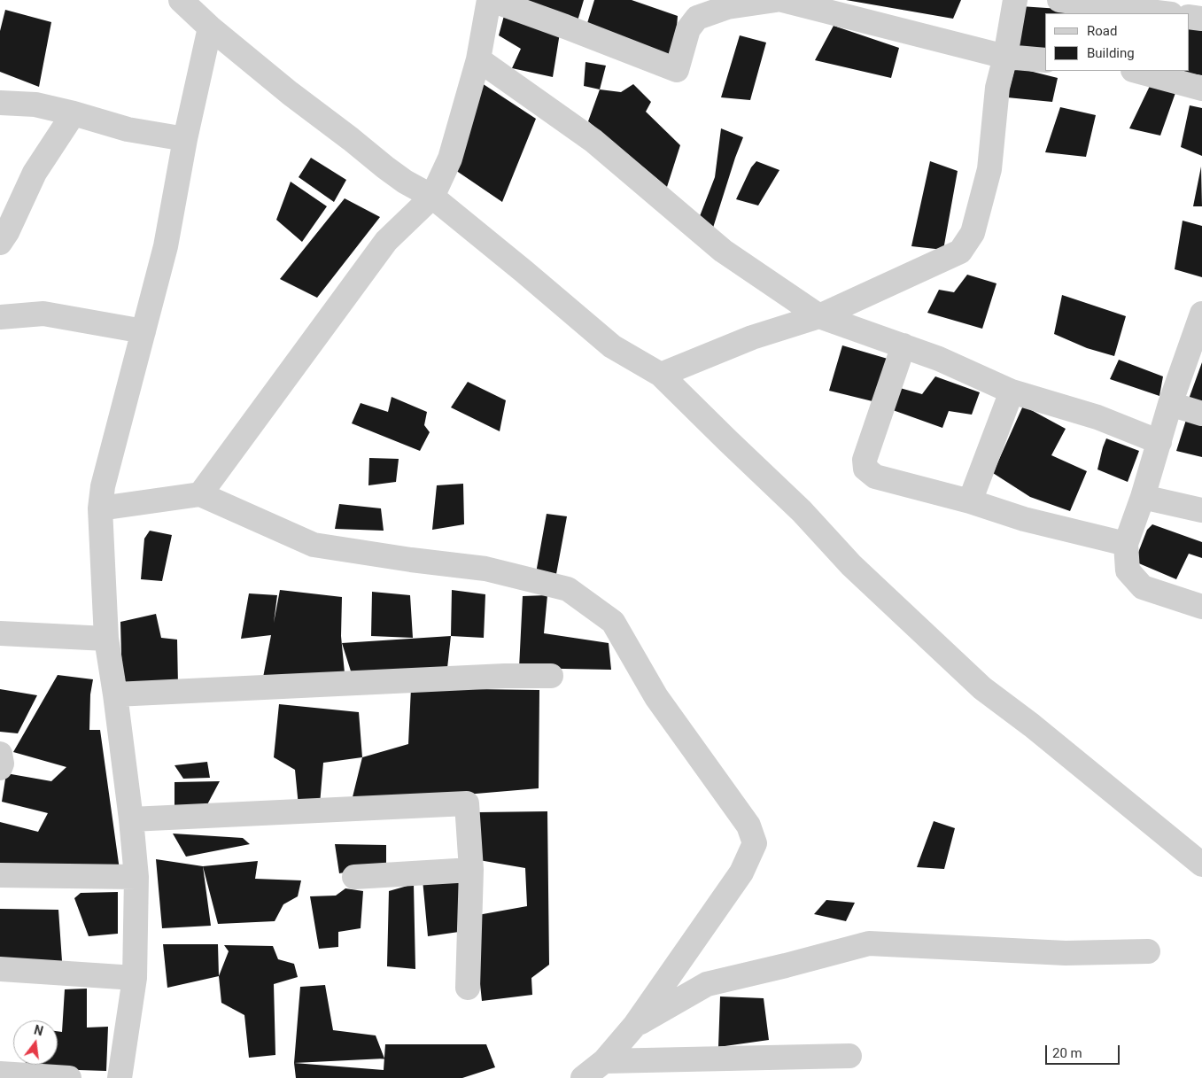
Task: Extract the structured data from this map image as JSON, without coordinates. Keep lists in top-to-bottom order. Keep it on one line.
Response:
{"legend":["Road","Building"],"scale_bar":"20 m","north":"top"}
